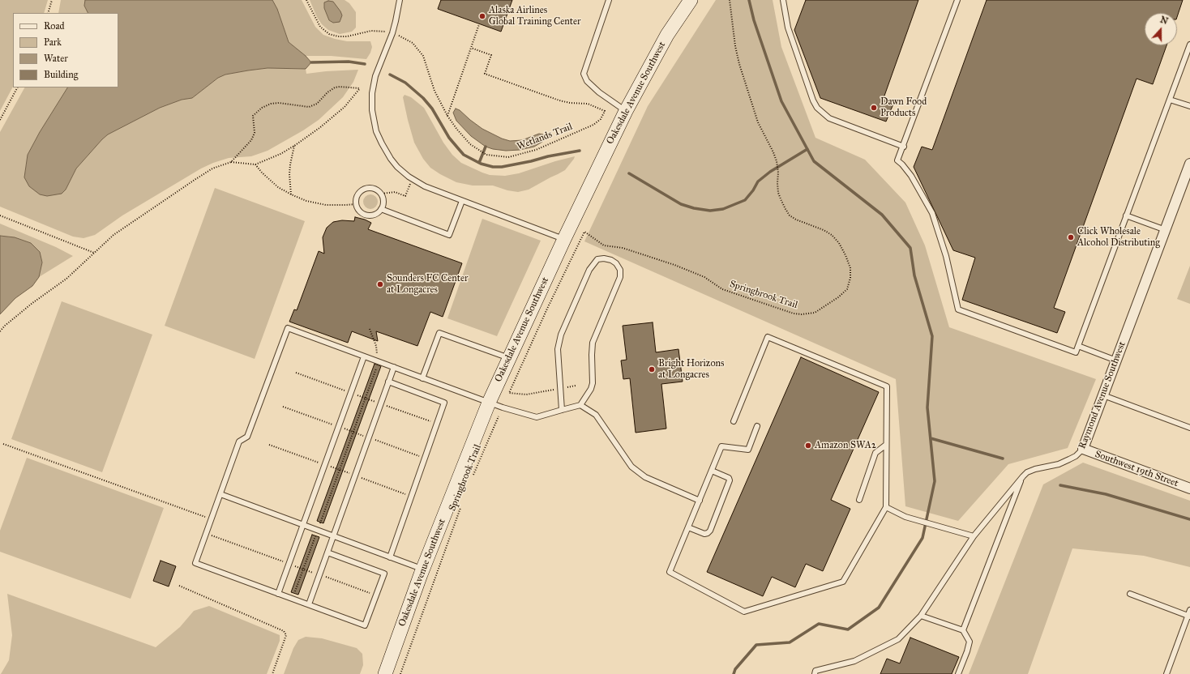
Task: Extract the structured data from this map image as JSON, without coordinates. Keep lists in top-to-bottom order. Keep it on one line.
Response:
{"streets":{"street":["Oakesdale Avenue Southwest","Raymond Avenue Southwest","Southwest 19th Street"],"path":["Wetlands Trail","Springbrook Trail"]},"crossings":[["Raymond Avenue Southwest","Southwest 19th Street"]],"places":["Alaska Airlines Global Training Center","Dawn Food Products","Click Wholesale Alcohol Distributing","Sounders FC Center at Longacres","Bright Horizons at Longacres","Amazon SWA2"],"legend":["Road","Park","Water","Building"],"north":"top"}
